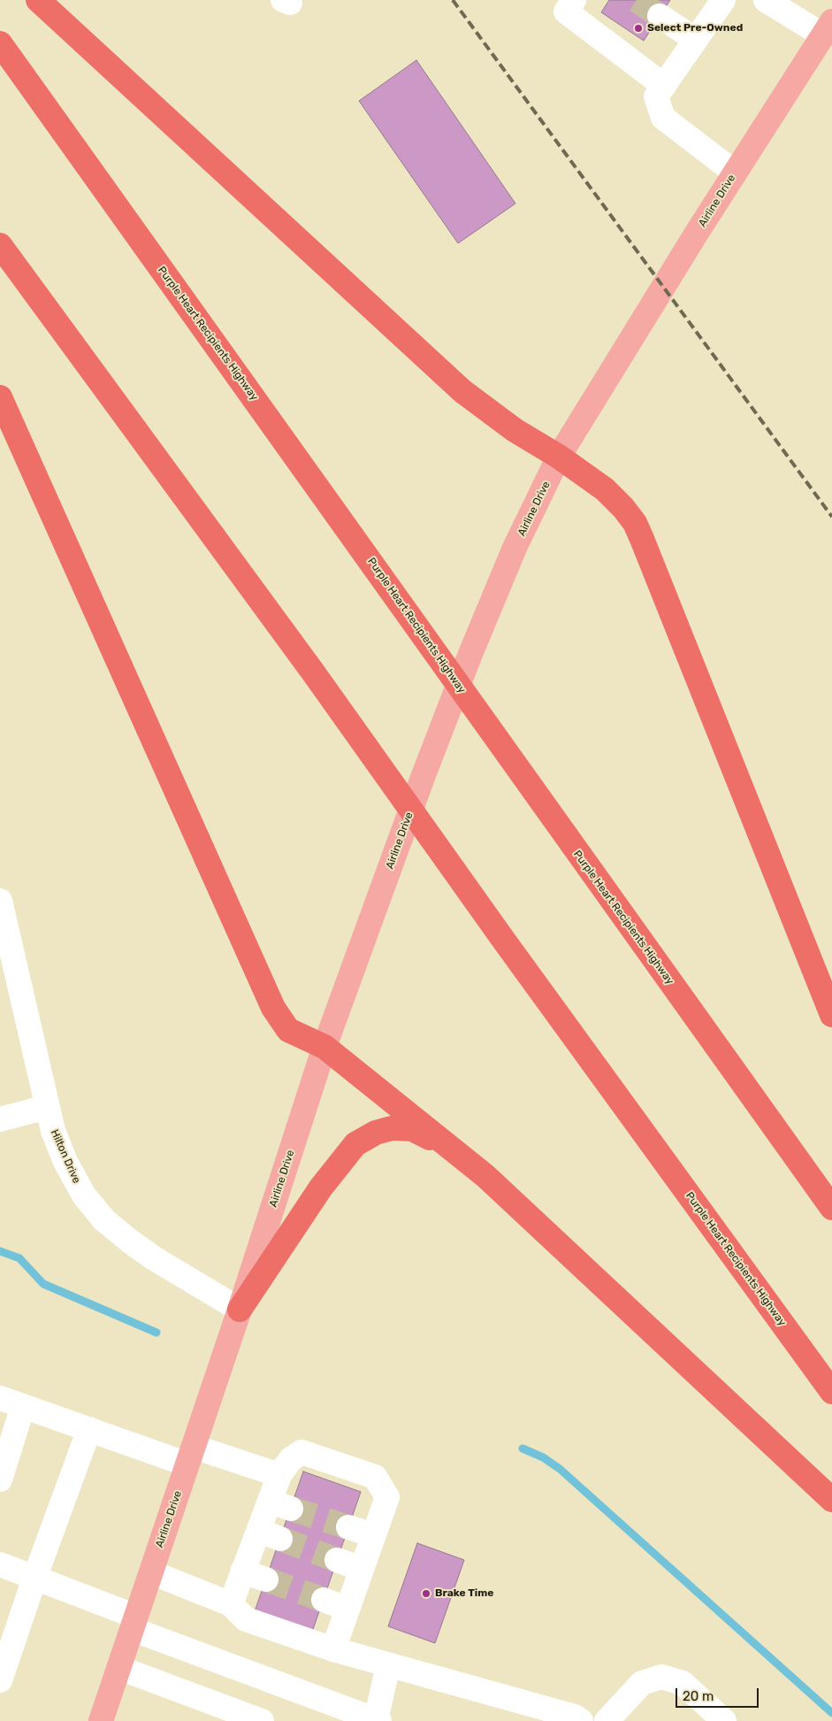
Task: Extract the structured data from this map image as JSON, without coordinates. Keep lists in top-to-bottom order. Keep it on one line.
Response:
{"streets":{"highway":["Purple Heart Recipients Highway"],"main road":["Airline Drive"],"street":["Hilton Drive"]},"crossings":[["Airline Drive","Hilton Drive"]],"places":["Select Pre-Owned","Brake Time"],"scale_bar":"20 m"}
